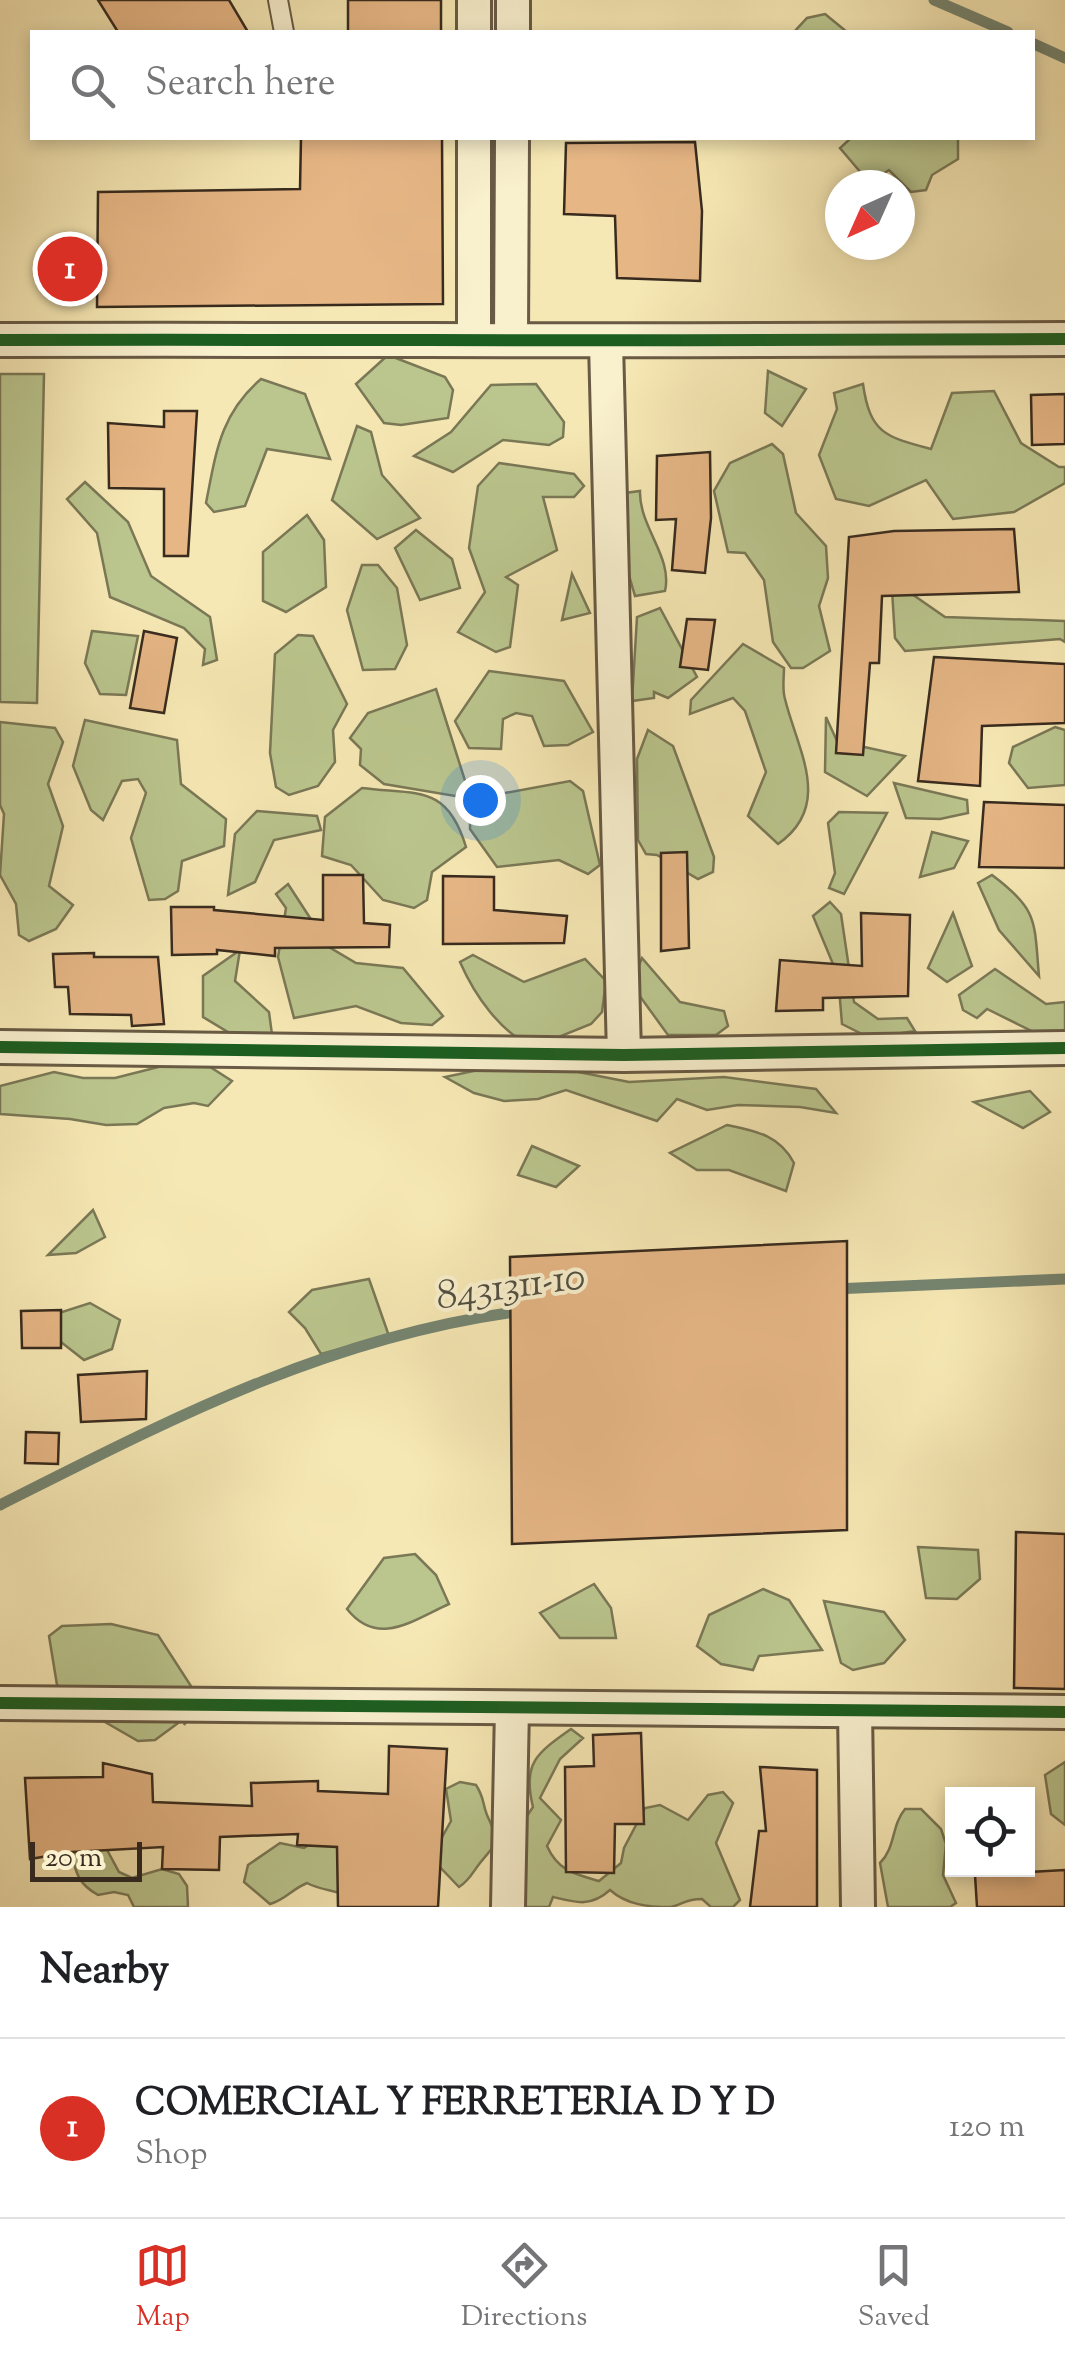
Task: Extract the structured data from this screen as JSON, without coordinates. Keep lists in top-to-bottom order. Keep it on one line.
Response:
{"water":["8431311-10"],"scale_bar":"20 m","north":"bottom left","page":{"search":"Search here","pins":"1","scale":"20 m","heading":"Nearby","list":[{"mark":"1","name":"COMERCIAL Y FERRETERIA D Y D","note":"Shop","value":"120 m"}],"nav":["Map","Directions","Saved"]}}
